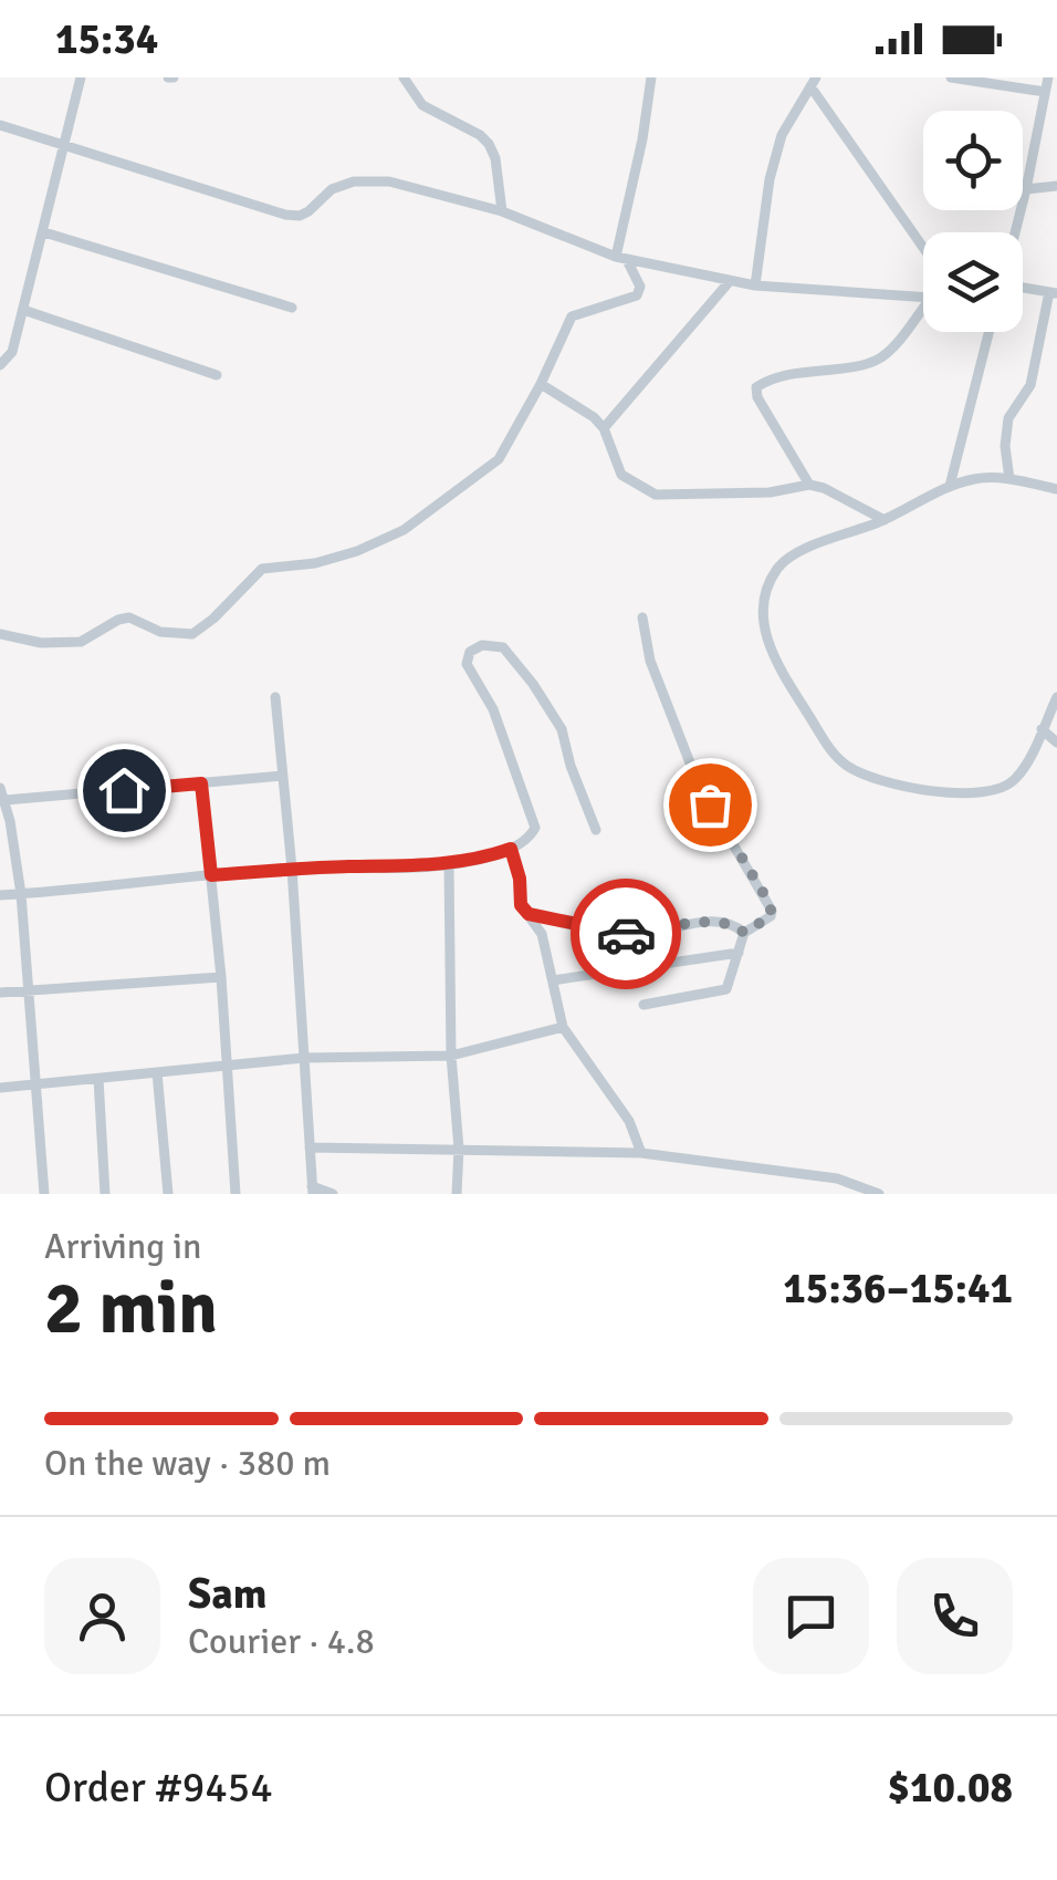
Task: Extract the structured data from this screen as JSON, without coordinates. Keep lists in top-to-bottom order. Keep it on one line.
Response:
{"page":{"status":"15:34","heading":["2 min","Arriving in","15:36–15:41"],"panel":["Sam","Courier · 4.8","Order #9454","$10.08"],"bar":"On the way · 380 m"}}
